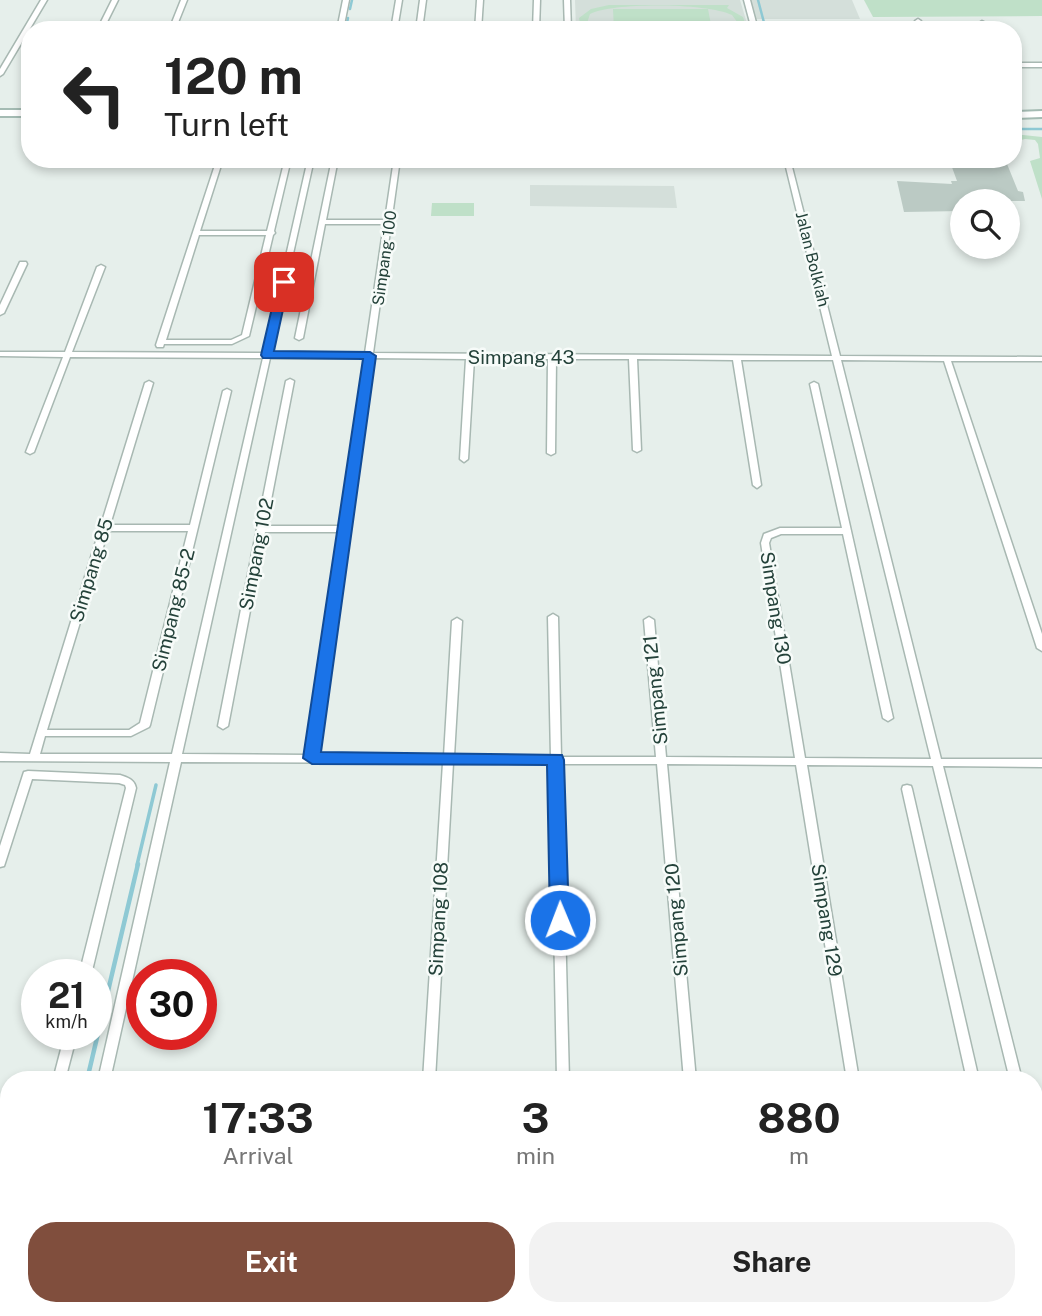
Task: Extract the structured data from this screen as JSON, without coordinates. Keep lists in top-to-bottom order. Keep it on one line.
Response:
{"streets":{"street":["Simpang 100","Jalan Bolkiah","Simpang 43","Simpang 102","Simpang 85","Simpang 130","Simpang 85-2","Simpang 121","Simpang 108","Simpang 120","Simpang 129"]},"crossings":[["Simpang 100","Simpang 43"],["Jalan Bolkiah","Simpang 43"],["Simpang 85","Simpang 85-2"],["Simpang 130","Simpang 129"],["Simpang 121","Simpang 120"]],"page":{"turn":["120 m","Turn left"],"speed":"21 km/h","limit":"30","eta":["17:33","Arrival","3","min","880","m"],"buttons":["Exit","Share"]}}
